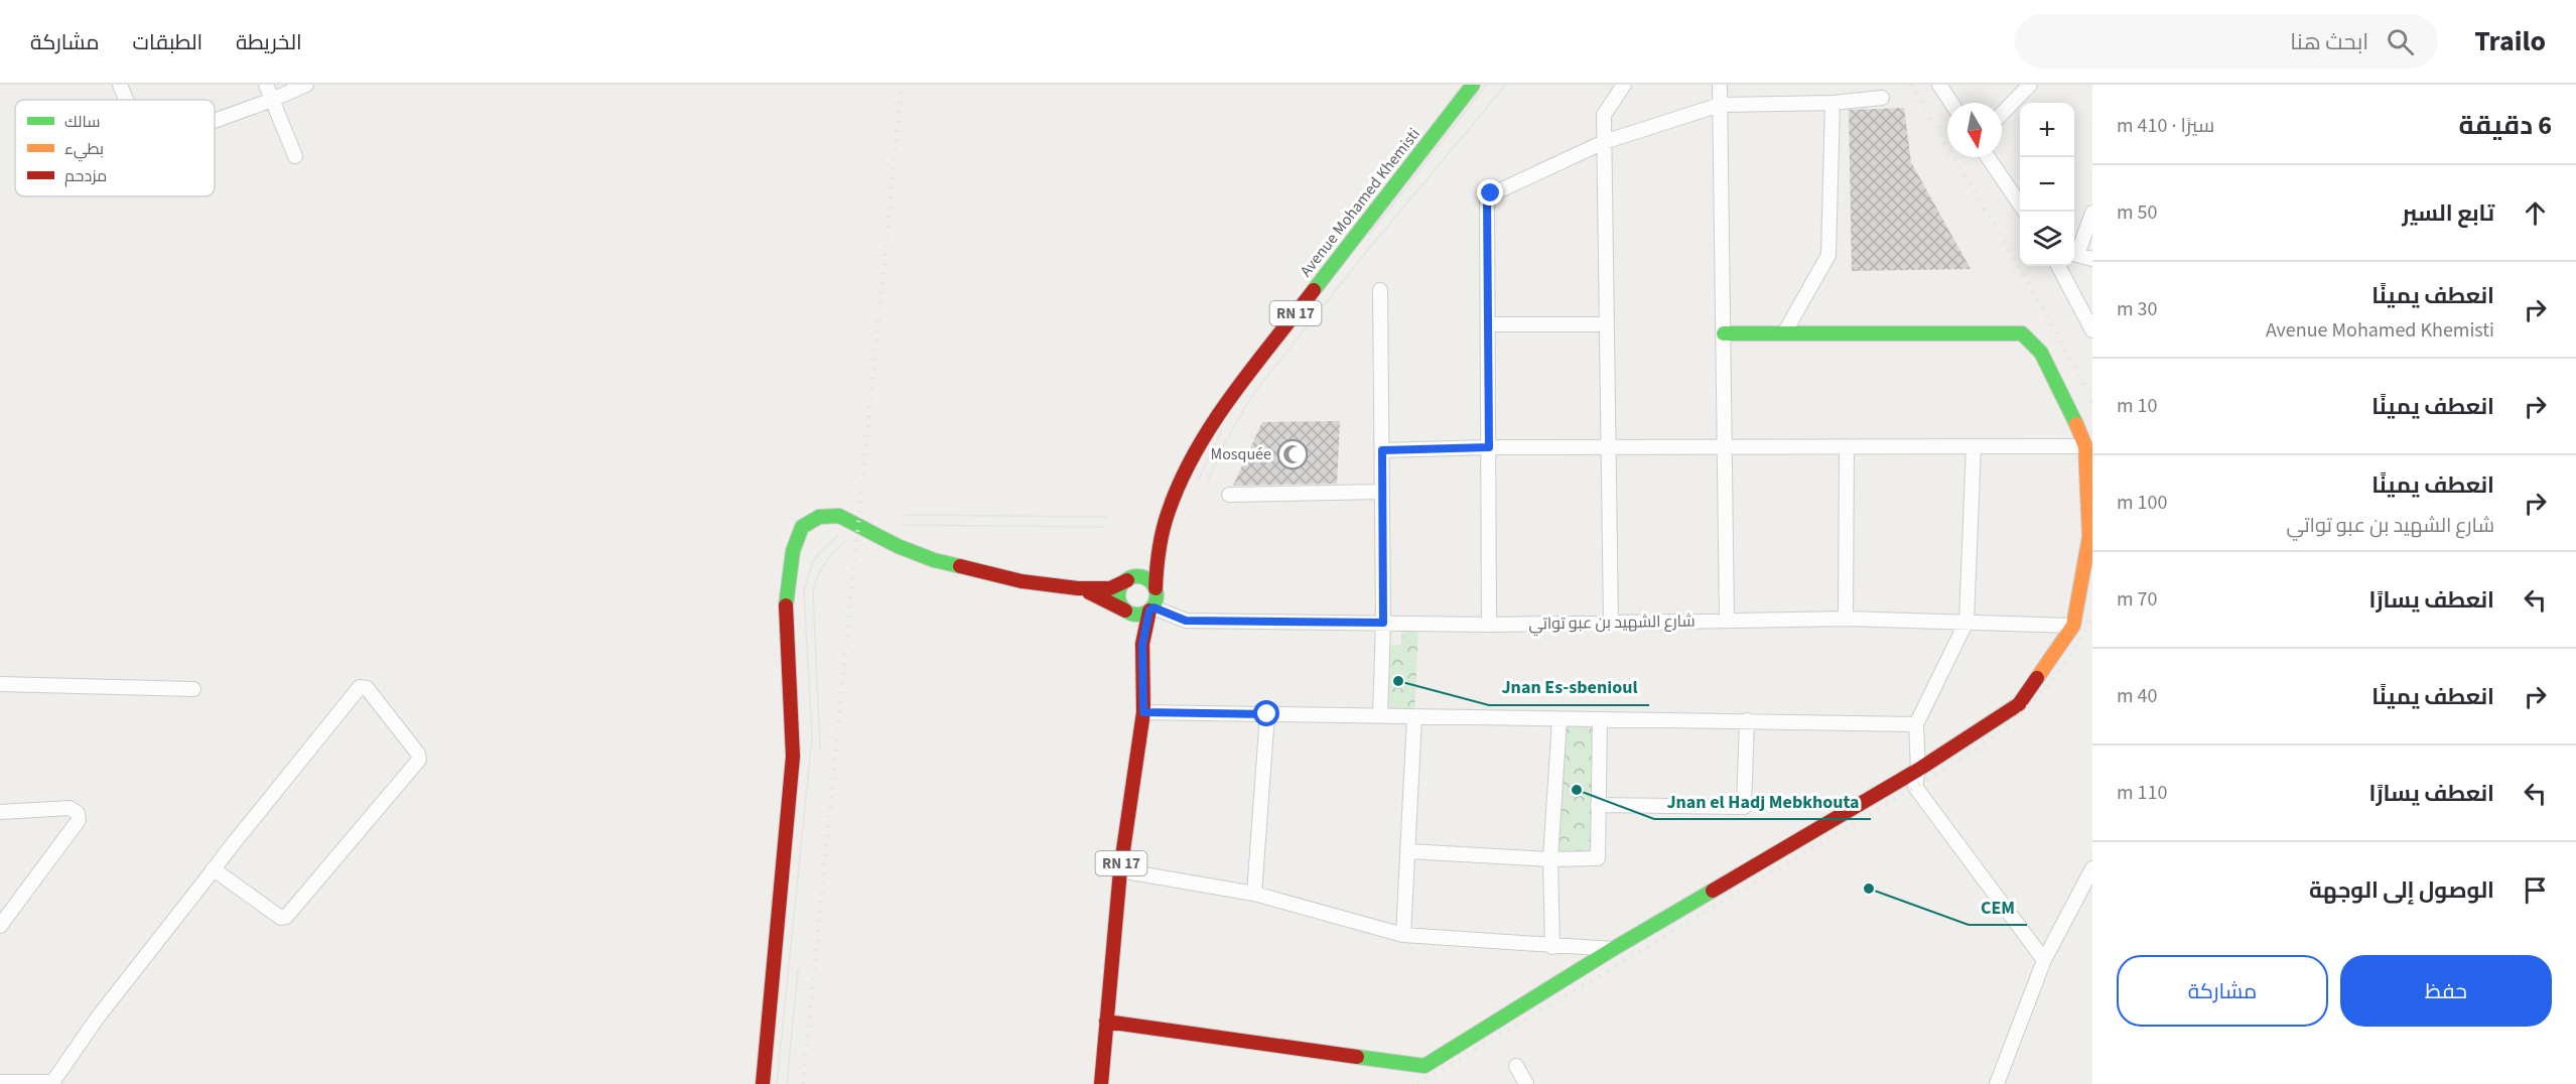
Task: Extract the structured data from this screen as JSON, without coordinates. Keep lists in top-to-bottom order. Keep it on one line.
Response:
{"streets":{"street":["Avenue Mohamed Khemisti","RN 17","شارع الشهيد بن عبو تواتي"]},"crossings":[["Avenue Mohamed Khemisti","شارع الشهيد بن عبو تواتي"]],"places":{"mosque":["Mosquée"],"other":["Jnan Es-sbenioul","Jnan el Hadj Mebkhouta","CEM"]},"legend":["سالك","بطيء","مزدحم"],"north":"bottom","page":{"header":"Trailo","search":"ابحث هنا","nav":["الخريطة","الطبقات","مشاركة"],"heading":["6 دقيقة","سيرًا · 410 m"],"map_buttons":["+","−"],"list":[["تابع السير","50 m"],["انعطف يمينًا","Avenue Mohamed Khemisti","30 m"],["انعطف يمينًا","10 m"],["انعطف يمينًا","شارع الشهيد بن عبو تواتي","100 m"],["انعطف يسارًا","70 m"],["انعطف يمينًا","40 m"],["انعطف يسارًا","110 m"],"الوصول إلى الوجهة"],"buttons":["حفظ","مشاركة"]}}
